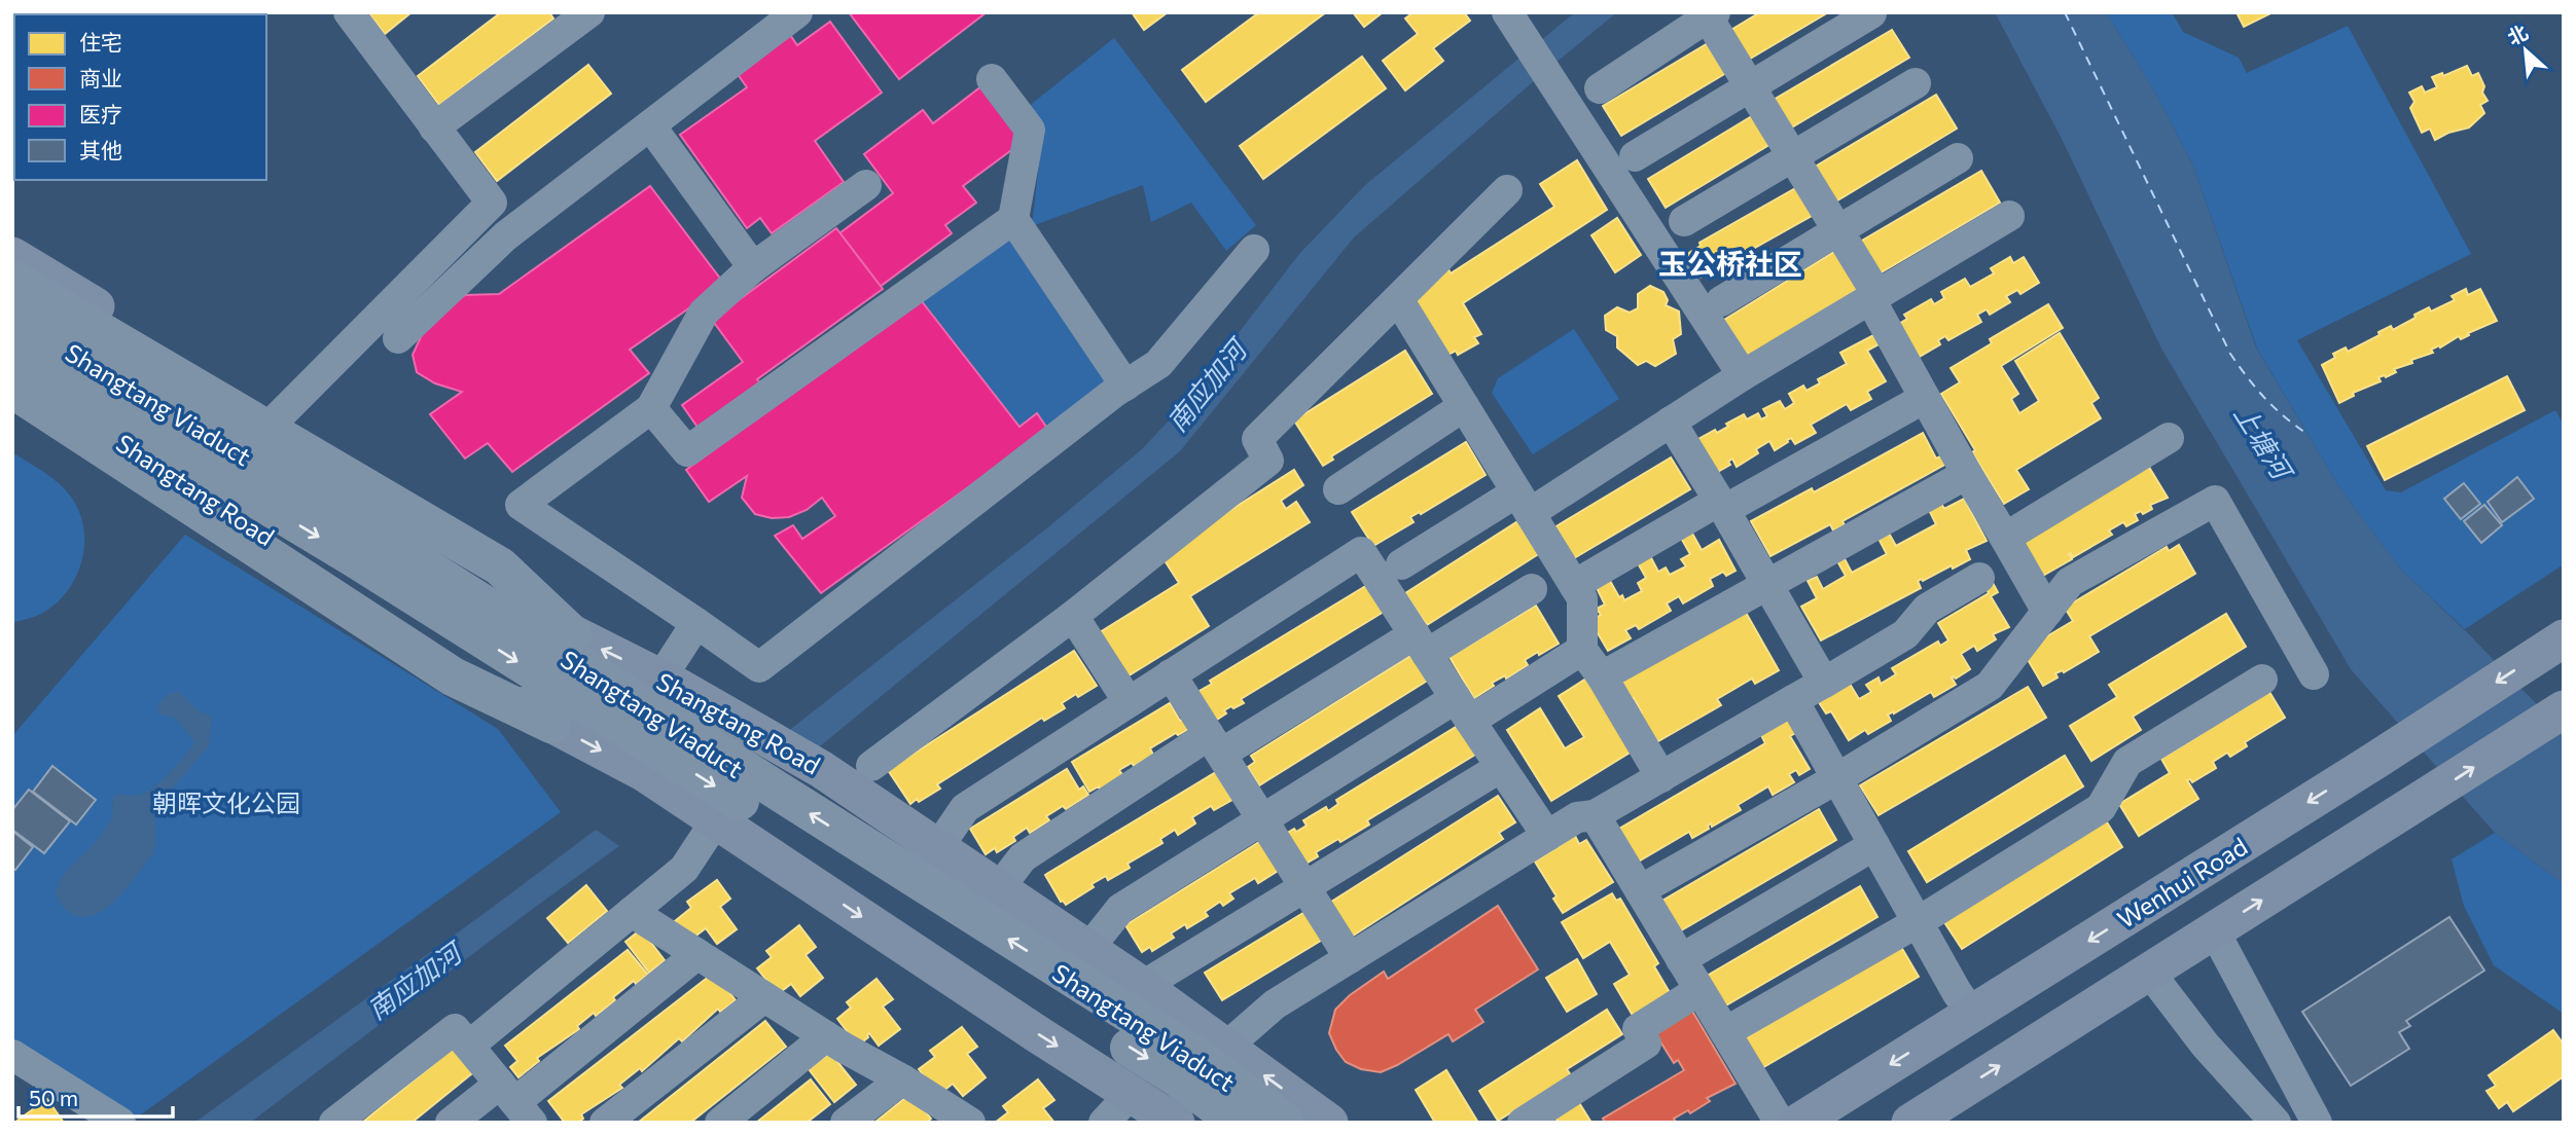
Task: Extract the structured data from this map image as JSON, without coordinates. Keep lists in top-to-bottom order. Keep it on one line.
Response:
{"streets":{"highway":["Shangtang Viaduct"],"main road":["Shangtang Road","Wenhui Road"]},"districts":["玉公桥社区"],"water":["南应加河","上塘河"],"parks":["朝晖文化公园"],"legend":["住宅","商业","医疗","其他"],"scale_bar":"50 m","north":"top left"}
